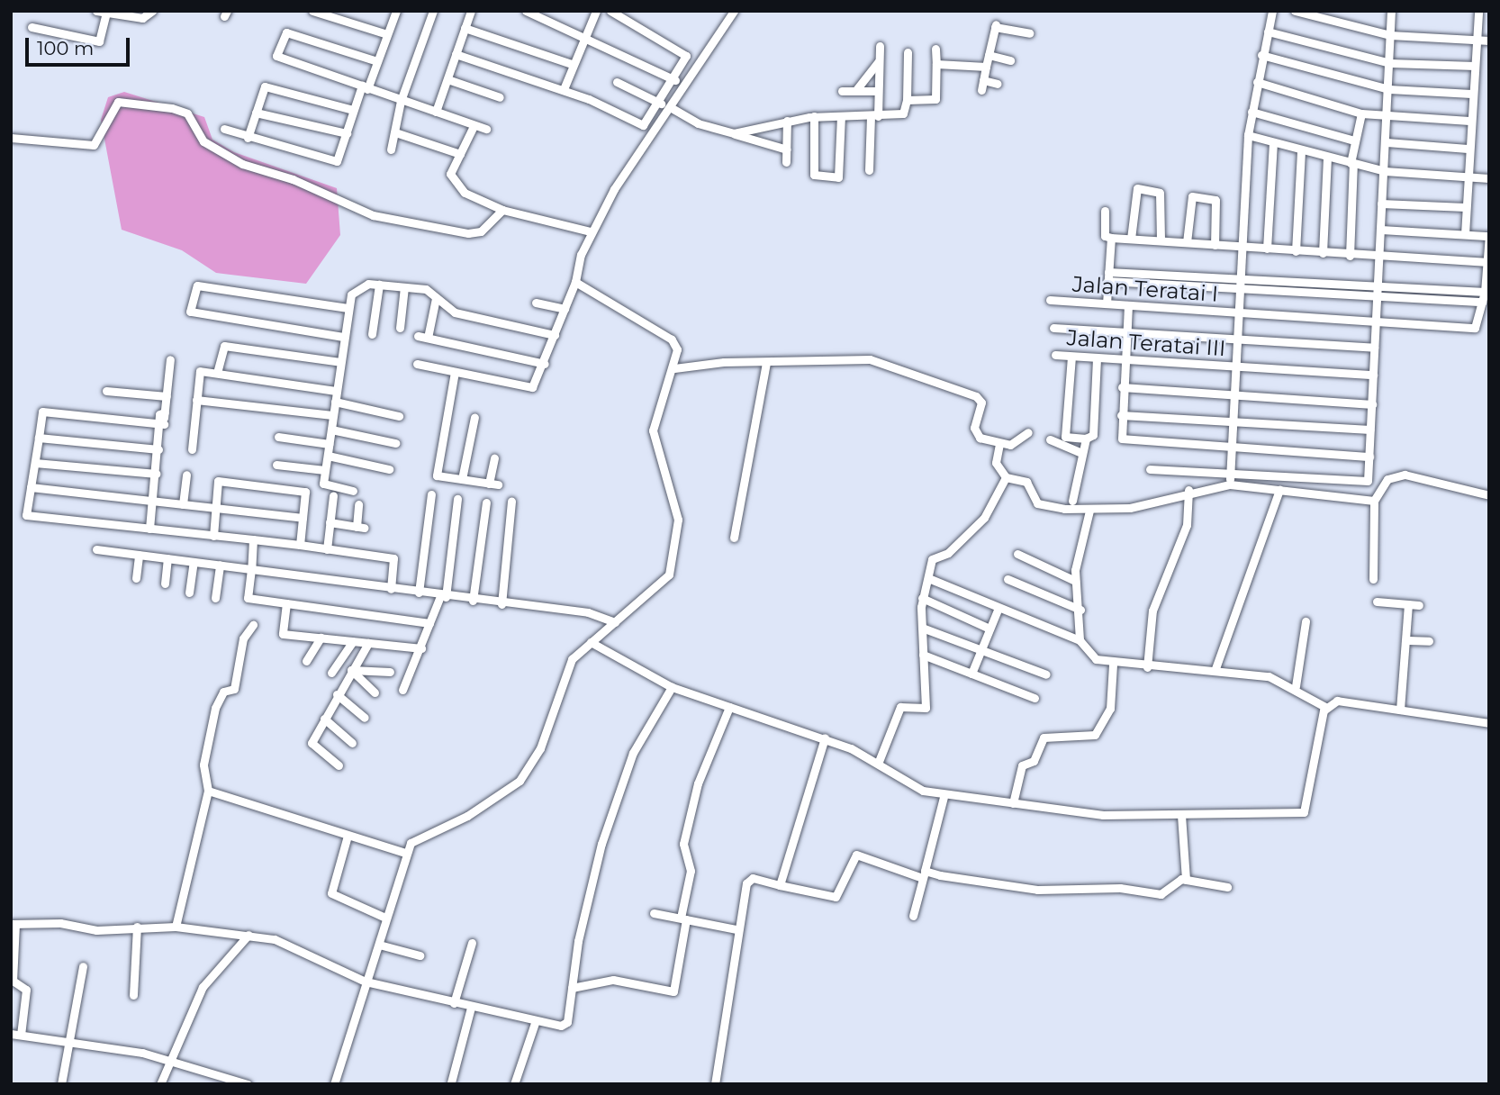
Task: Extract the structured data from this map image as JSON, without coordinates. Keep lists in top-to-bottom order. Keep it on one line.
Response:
{"streets":{"street":["Jalan Teratai I","Jalan Teratai III"]},"scale_bar":"100 m"}
